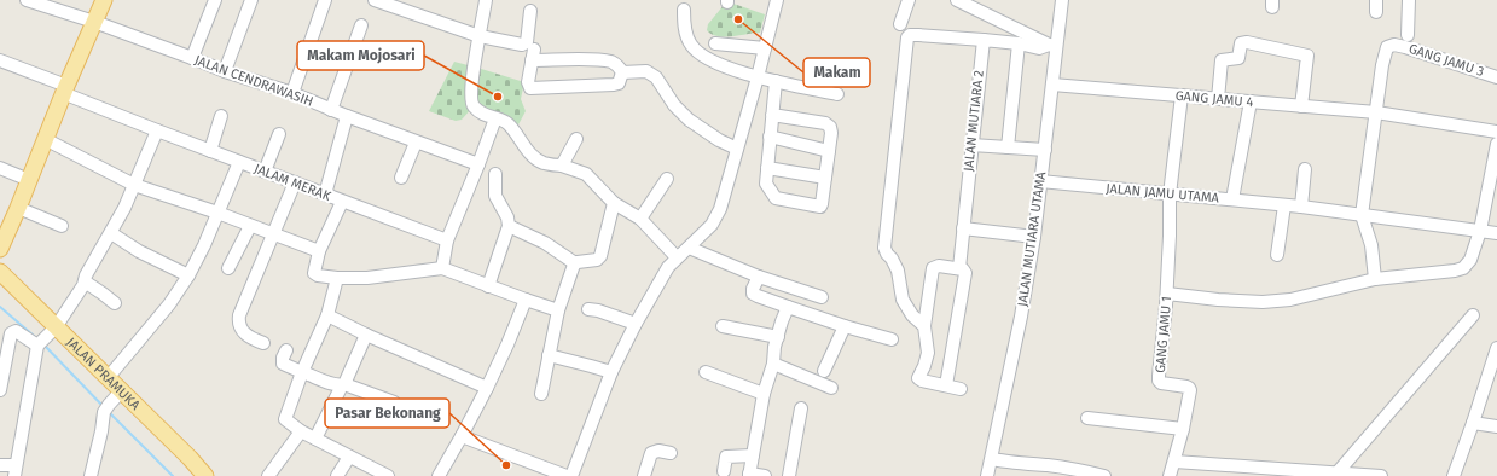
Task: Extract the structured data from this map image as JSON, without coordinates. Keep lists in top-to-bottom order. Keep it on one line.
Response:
{"streets":{"main road":["JALAN PRAMUKA"],"street":["GANG JAMU 3","JALAN CENDRAWASIH","GANG JAMU 4","JALAN MUTIARA 2","JALAM MERAK","JALAN JAMU UTAMA","JALAN MUTIARA UTAMA","GANG JAMU 1"]},"crossings":[["GANG JAMU 3","GANG JAMU 4"],["GANG JAMU 4","JALAN MUTIARA UTAMA"],["GANG JAMU 4","GANG JAMU 1"],["JALAN JAMU UTAMA","JALAN MUTIARA UTAMA"],["JALAN JAMU UTAMA","GANG JAMU 1"]],"places":["Makam","Makam Mojosari","Pasar Bekonang"]}
